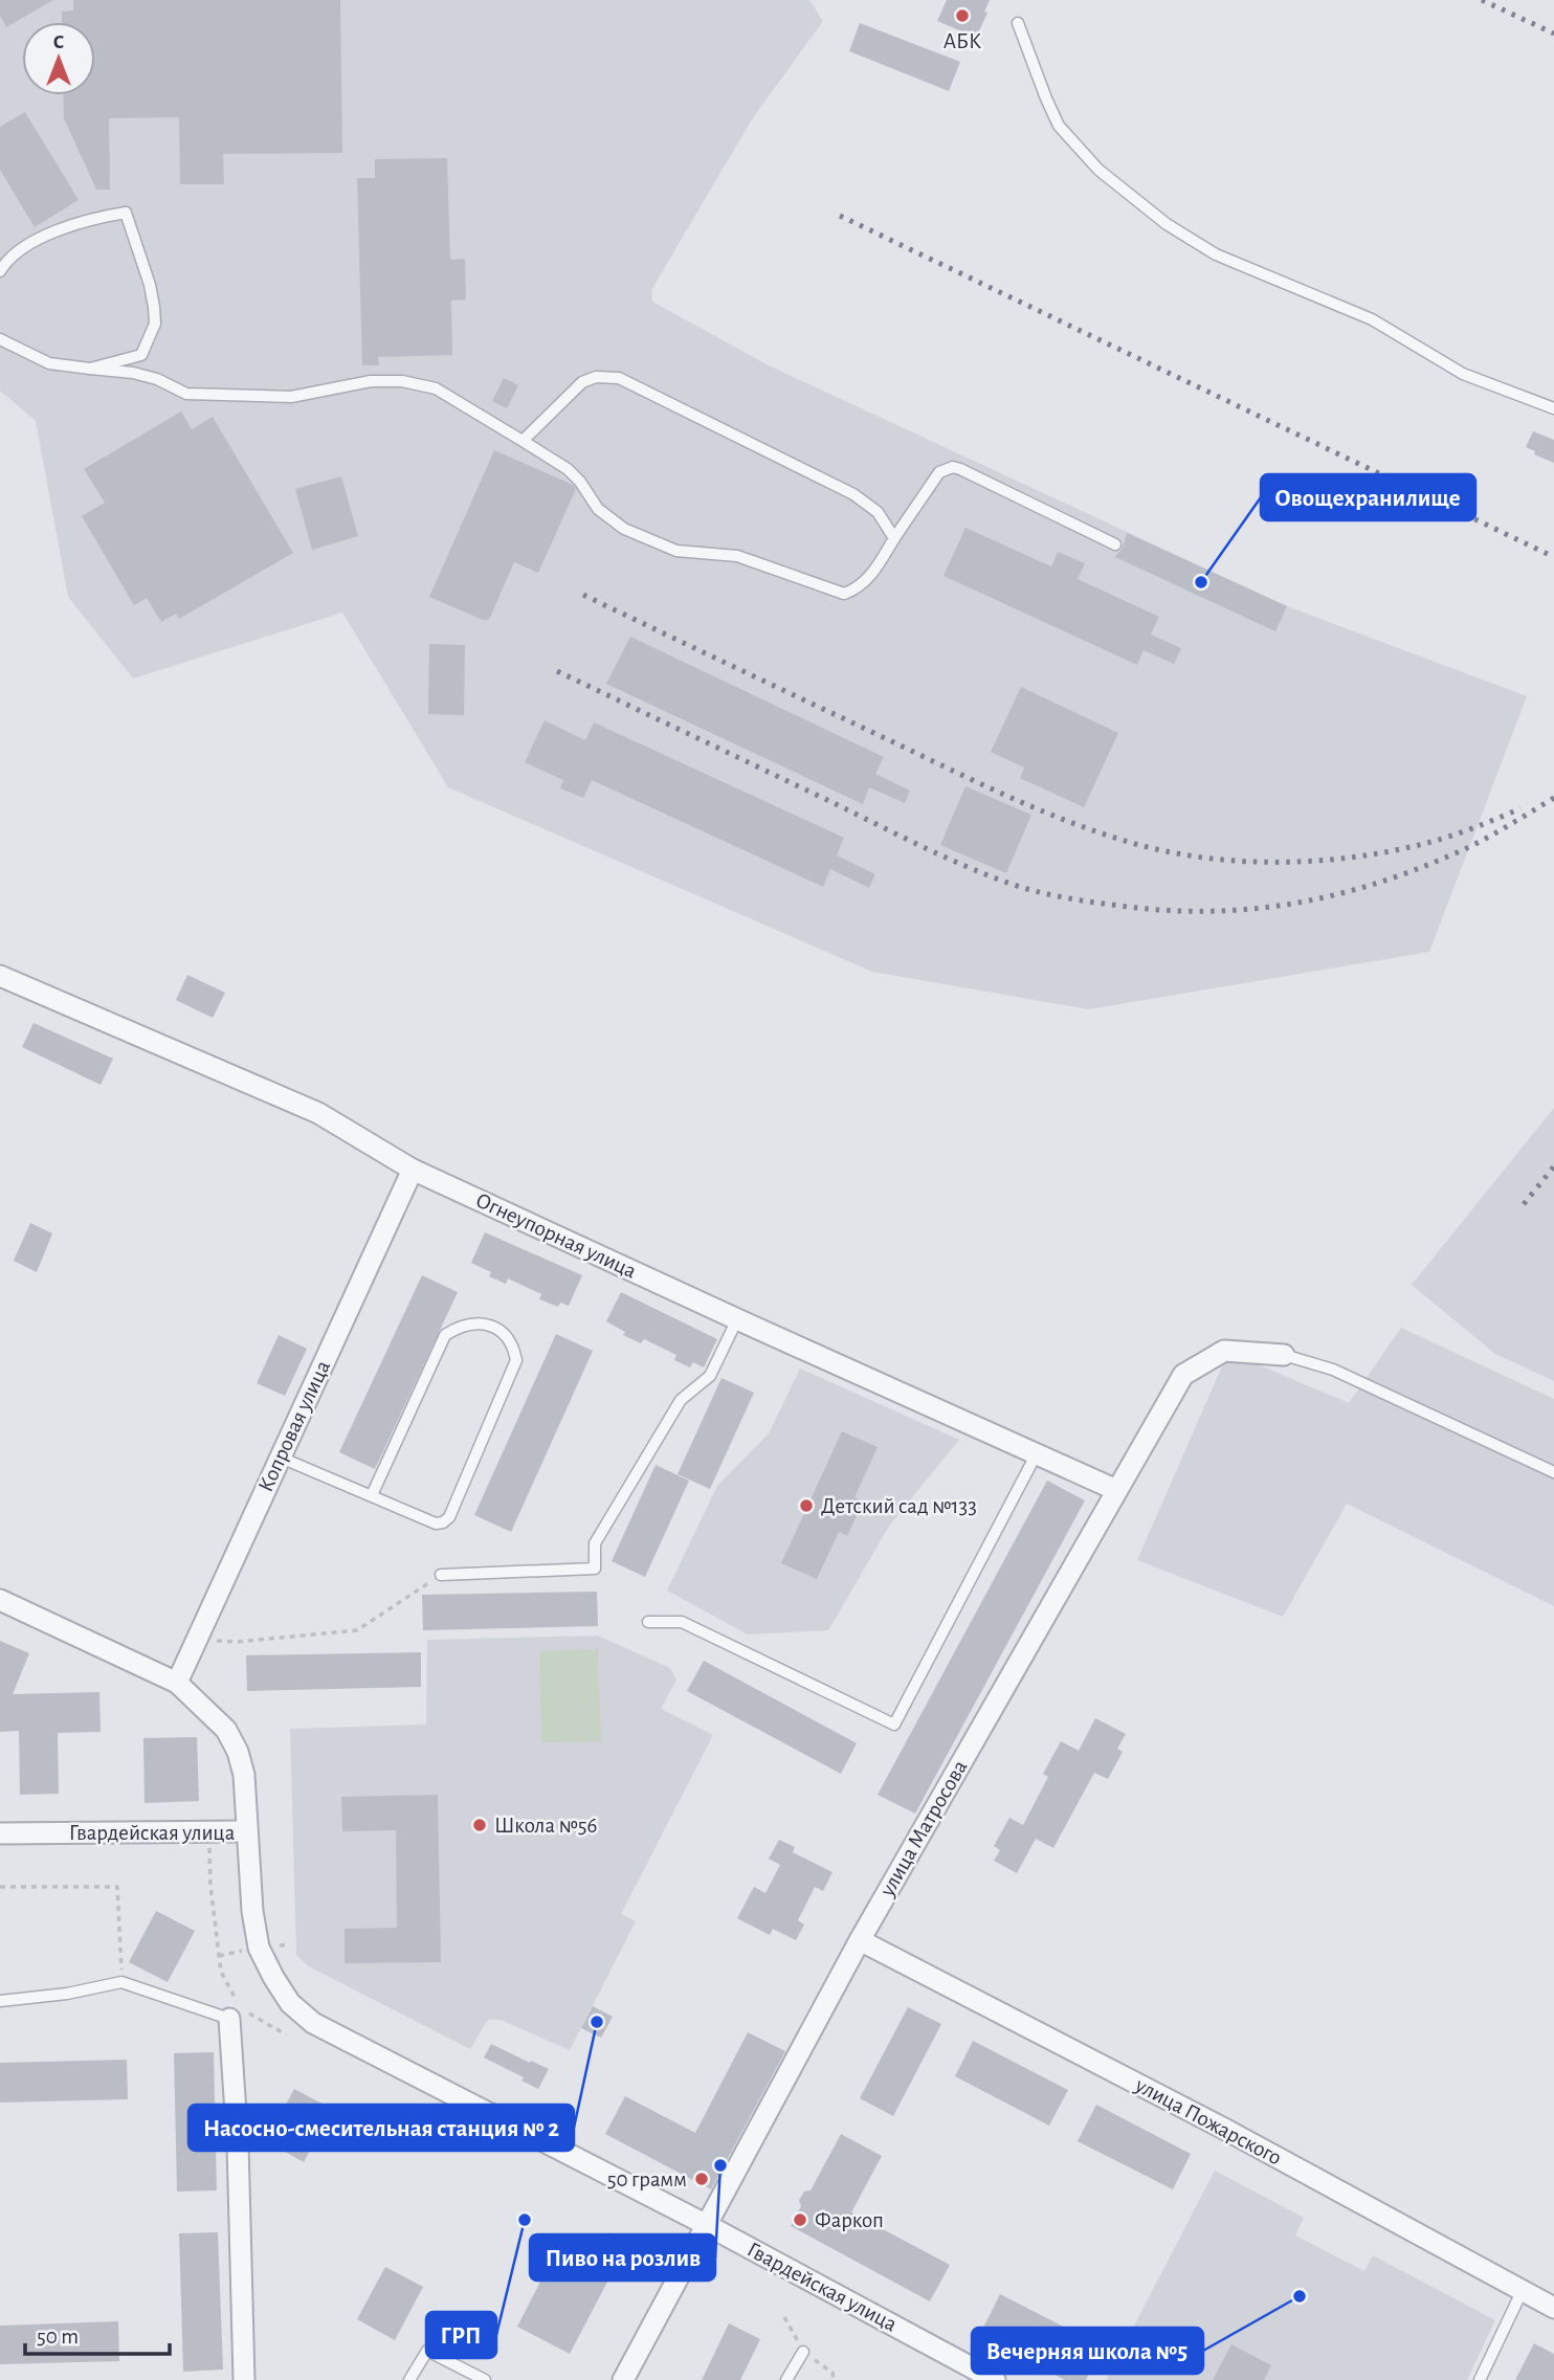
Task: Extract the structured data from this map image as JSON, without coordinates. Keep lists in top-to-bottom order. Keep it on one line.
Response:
{"streets":{"street":["Огнеупорная улица","Копровая улица","улица Матросова","Гвардейская улица","улица Пожарского"]},"crossings":[["Огнеупорная улица","Копровая улица"],["Огнеупорная улица","улица Матросова"],["улица Матросова","Гвардейская улица"],["улица Матросова","улица Пожарского"]],"places":["АБК","Овощехранилище","Детский сад №133","Школа №56","Насосно-смесительная станция № 2","Пиво на розлив","50 грамм","ГРП","Фаркоп","Вечерняя школа №5"],"scale_bar":"50 m","north":"top"}
